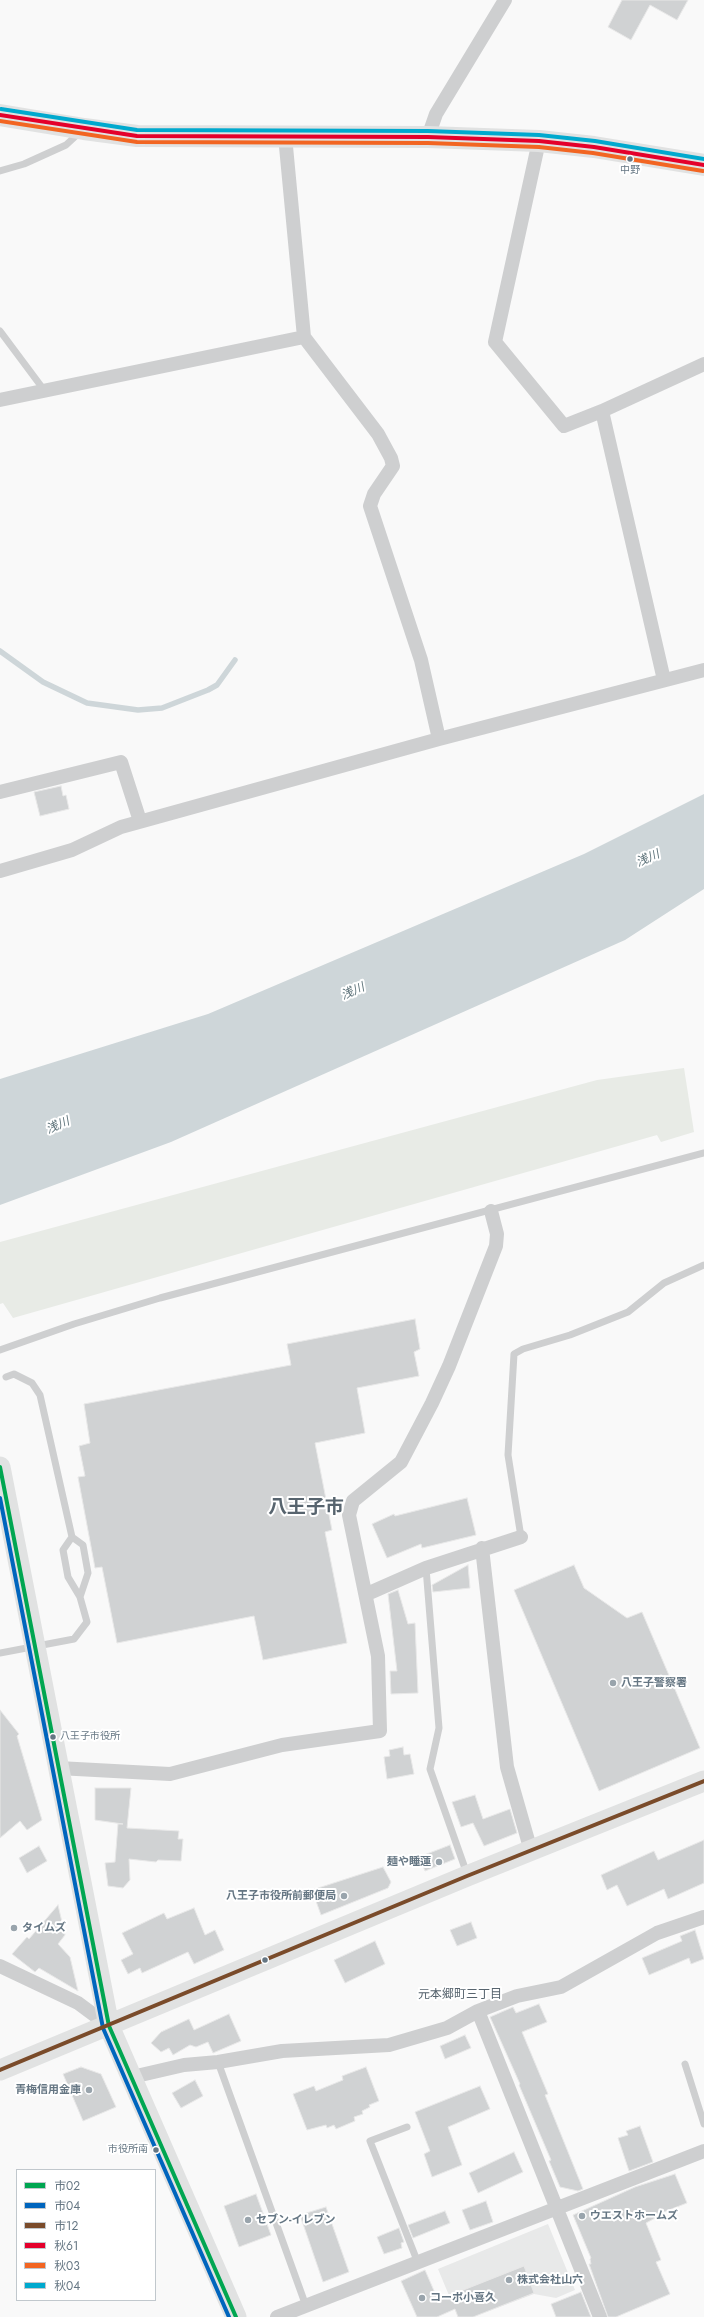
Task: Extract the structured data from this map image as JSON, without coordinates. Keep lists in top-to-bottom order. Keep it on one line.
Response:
{"districts":["八王子市","元本郷町三丁目"],"water":["浅川"],"places":["中野","八王子警察署","八王子市役所","麺や睡蓮","八王子市役所前郵便局","タイムズ","青梅信用金庫","市役所南","ウエストホームズ","セブン-イレブン","株式会社山六","コーポ小喜久"],"lines":["transit line 秋04","transit line 秋61","transit line 秋03","transit line 市02","transit line 市04","transit line 市12"],"legend":["市02","市04","市12","秋61","秋03","秋04"]}
